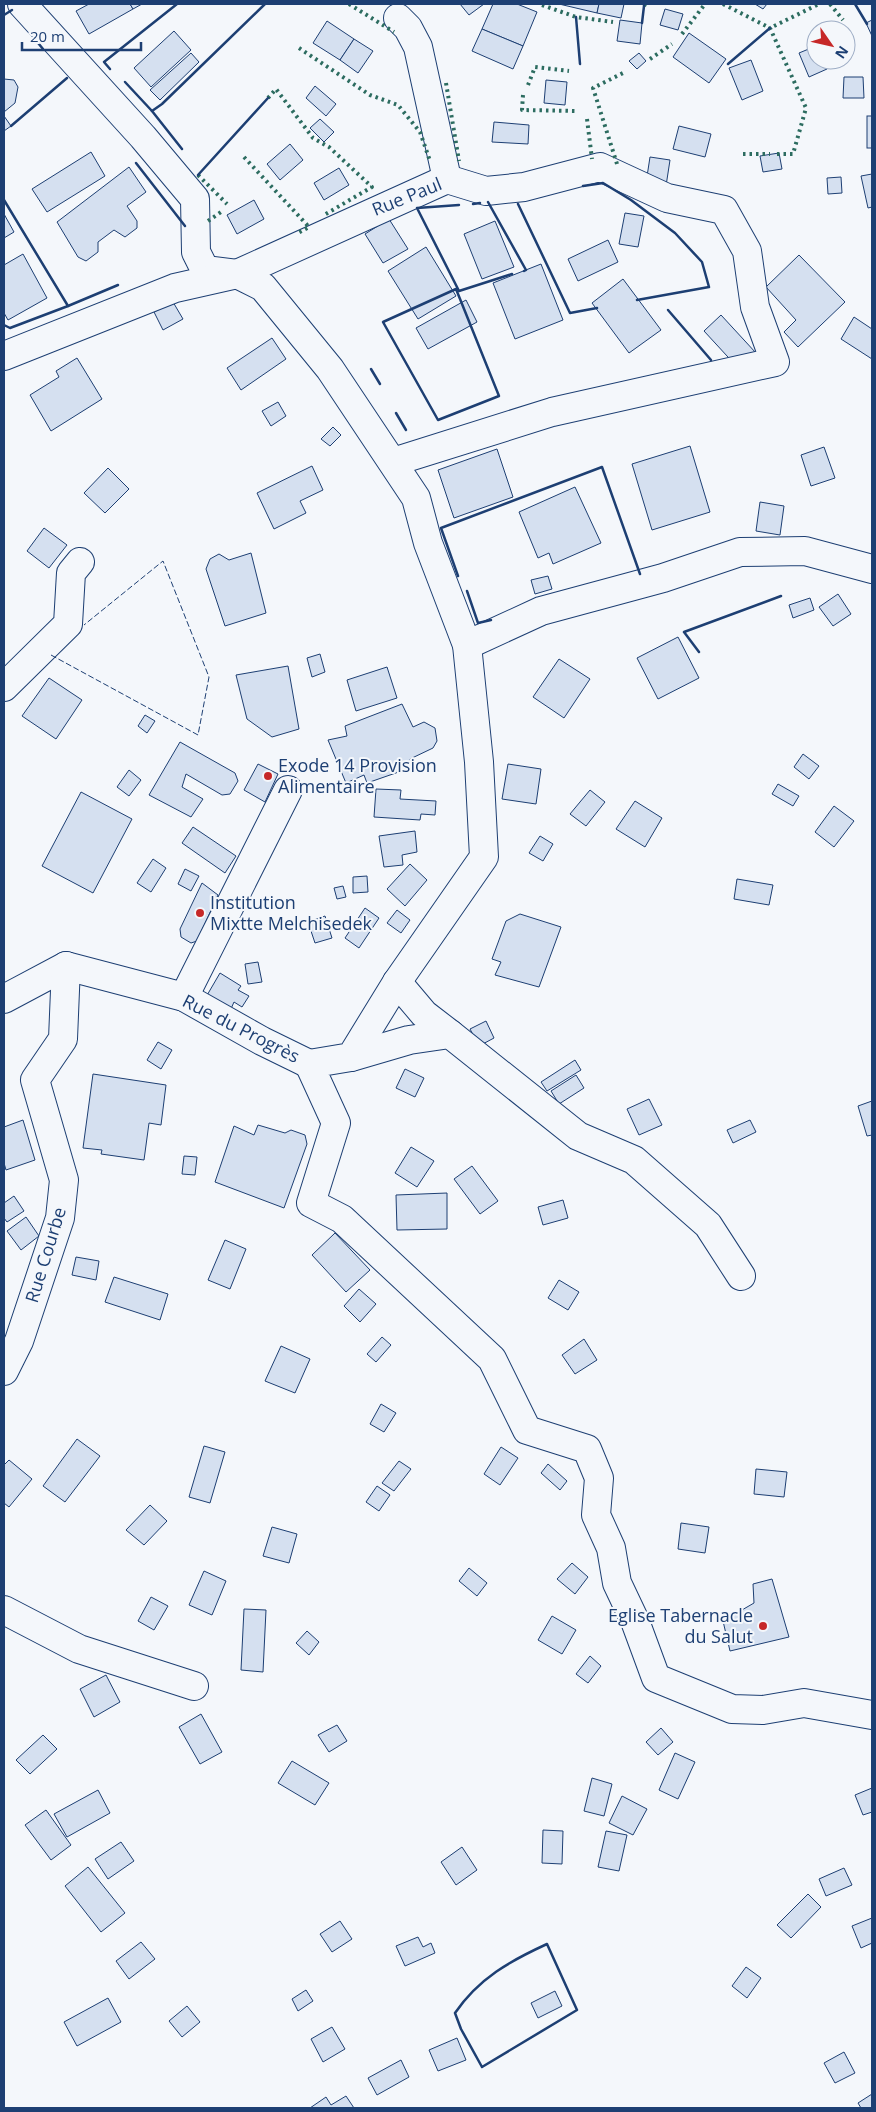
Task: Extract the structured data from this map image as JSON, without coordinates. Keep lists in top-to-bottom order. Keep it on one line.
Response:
{"streets":{"street":["Rue Paul","Rue du Progrès","Rue Courbe"]},"crossings":[["Rue du Progrès","Rue Courbe"]],"places":["Exode 14 Provision Alimentaire","Institution Mixtte Melchisedek","Eglise Tabernacle du Salut"],"scale_bar":"20 m","north":"bottom right"}
